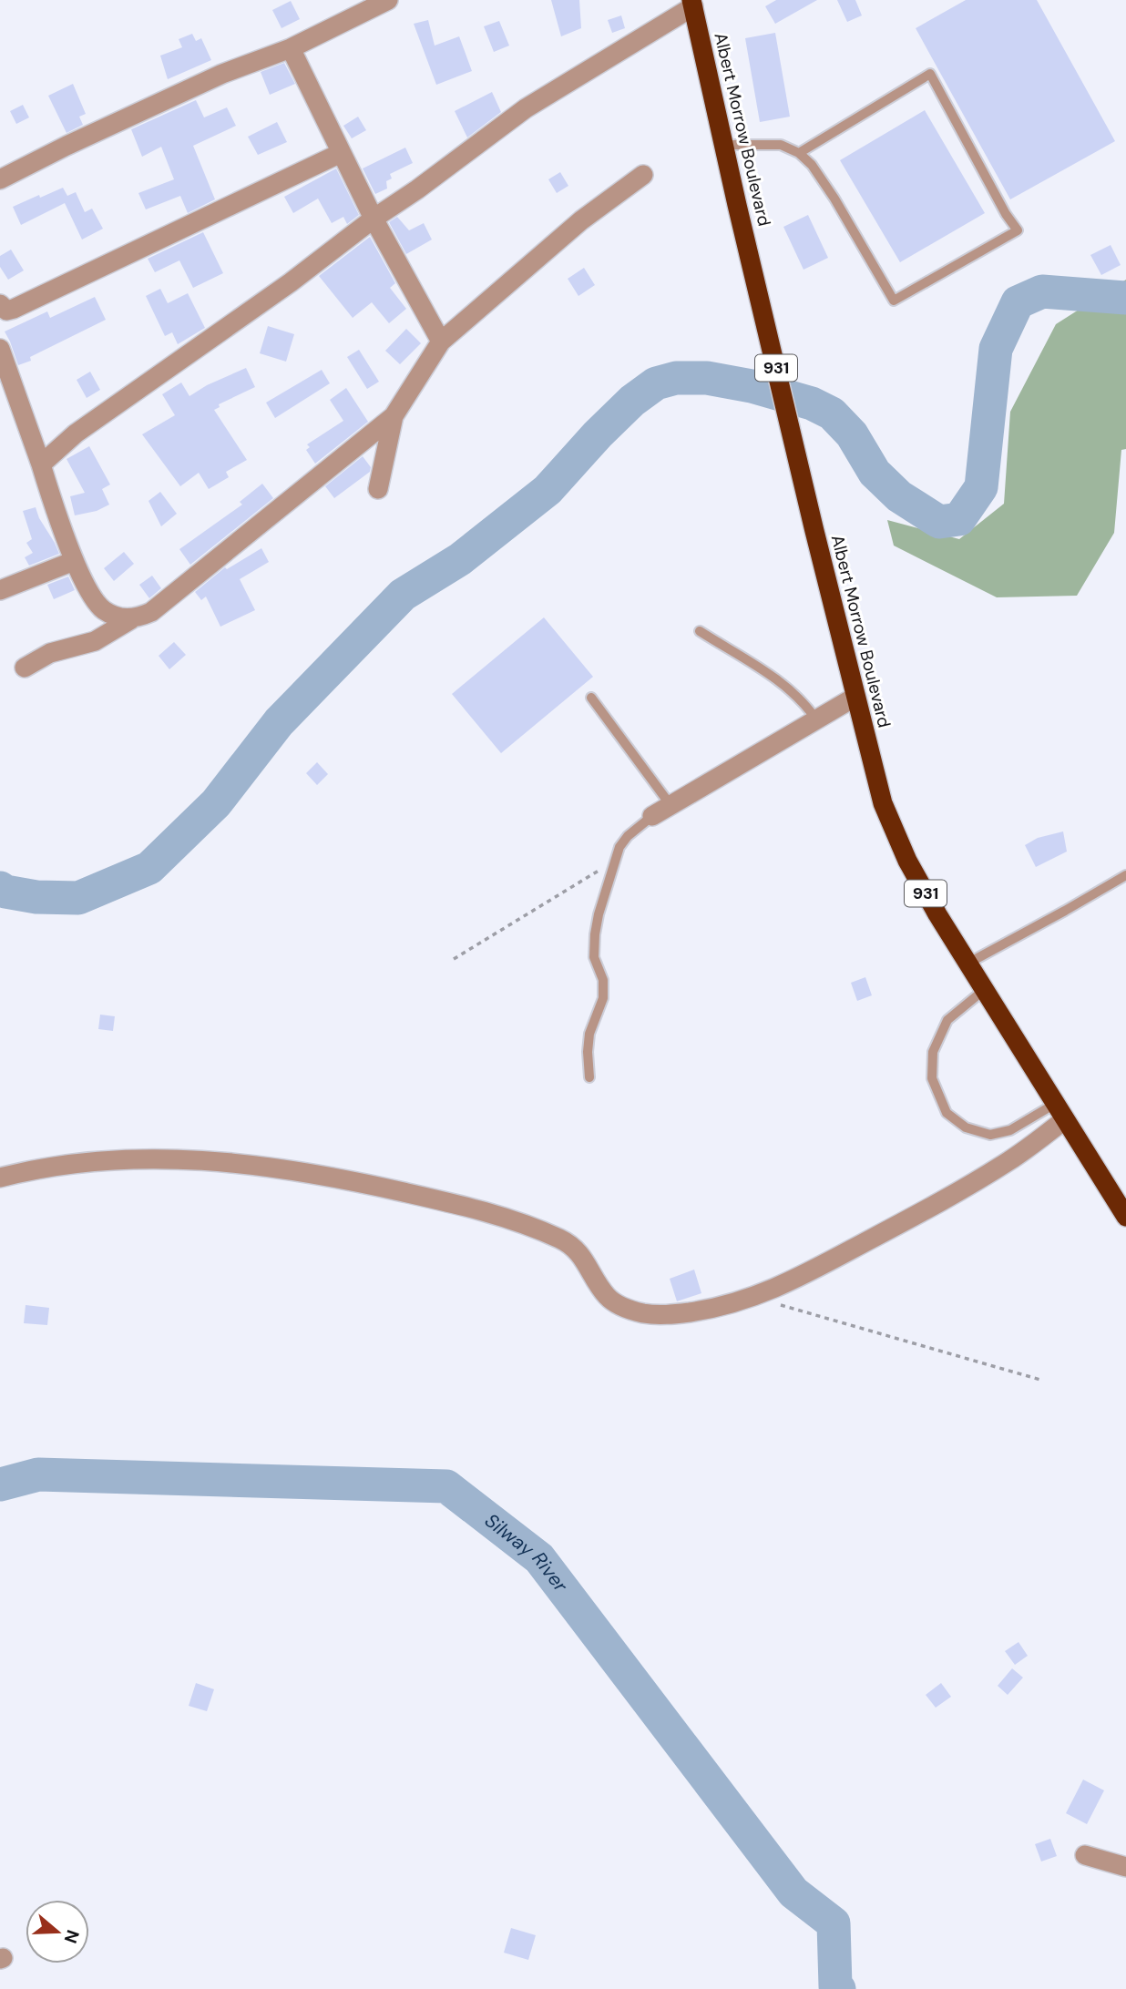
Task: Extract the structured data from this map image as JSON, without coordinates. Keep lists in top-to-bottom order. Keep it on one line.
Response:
{"streets":{"highway":["Albert Morrow Boulevard","931"]},"water":["Silway River"],"north":"right"}
